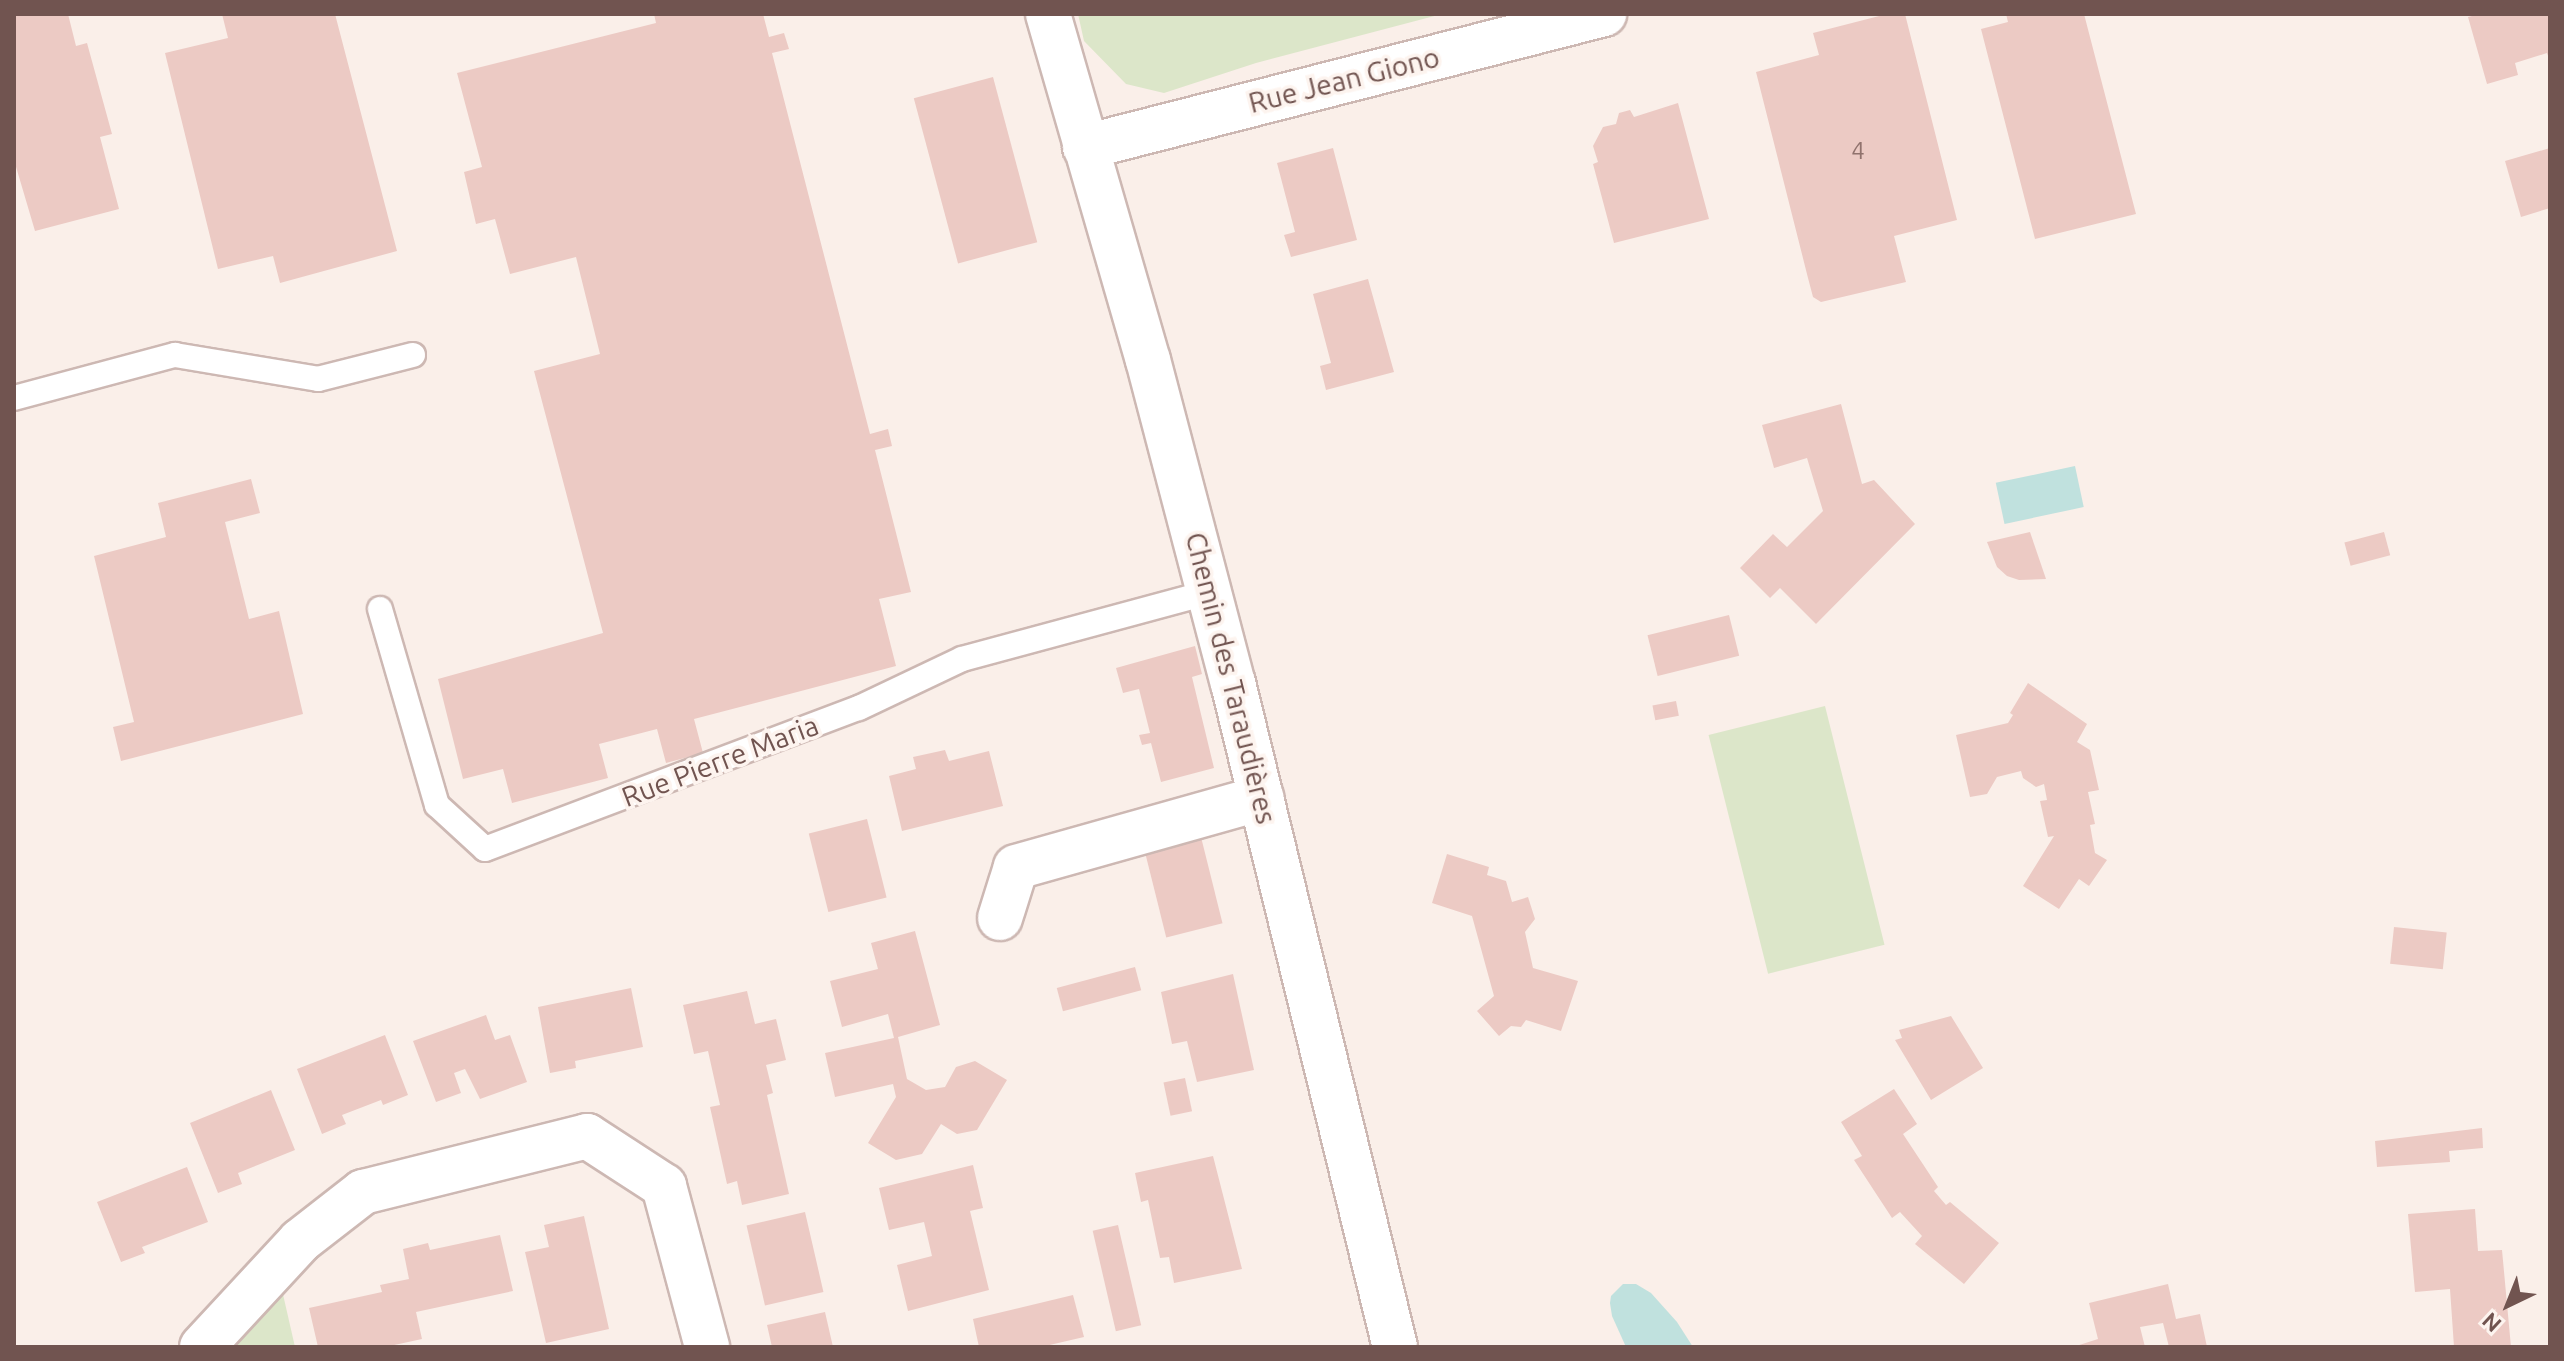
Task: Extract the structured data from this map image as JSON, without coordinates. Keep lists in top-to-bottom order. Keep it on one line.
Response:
{"streets":{"street":["Rue Jean Giono","Chemin des Taraudières"],"lane":["Rue Pierre Maria"]},"crossings":[["Rue Jean Giono","Chemin des Taraudières"],["Chemin des Taraudières","Rue Pierre Maria"]],"house_numbers":["4"],"north":"bottom left"}
